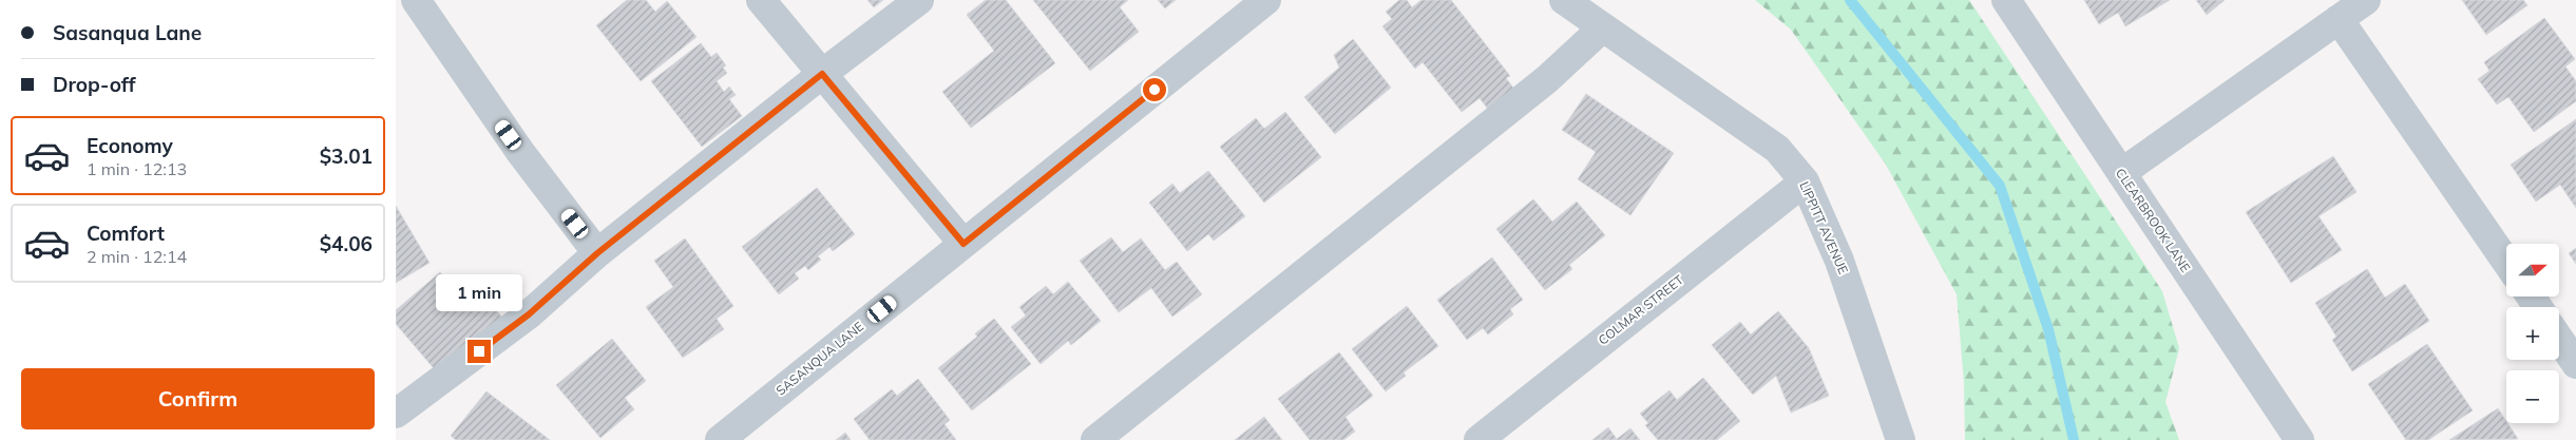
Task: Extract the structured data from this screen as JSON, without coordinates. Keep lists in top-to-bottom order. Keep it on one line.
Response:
{"streets":{"street":["CLEARBROOK LANE","LIPPITT AVENUE","COLMAR STREET","SASANQUA LANE"]},"crossings":[["LIPPITT AVENUE","COLMAR STREET"]],"north":"right","page":{"banner":["Sasanqua Lane","Drop-off"],"list":[{"name":"Economy","note":"1 min · 12:13","value":"$3.01"},{"name":"Comfort","note":"2 min · 12:14","value":"$4.06"}],"map_buttons":["+","−"],"bubble":"1 min","buttons":"Confirm"}}
